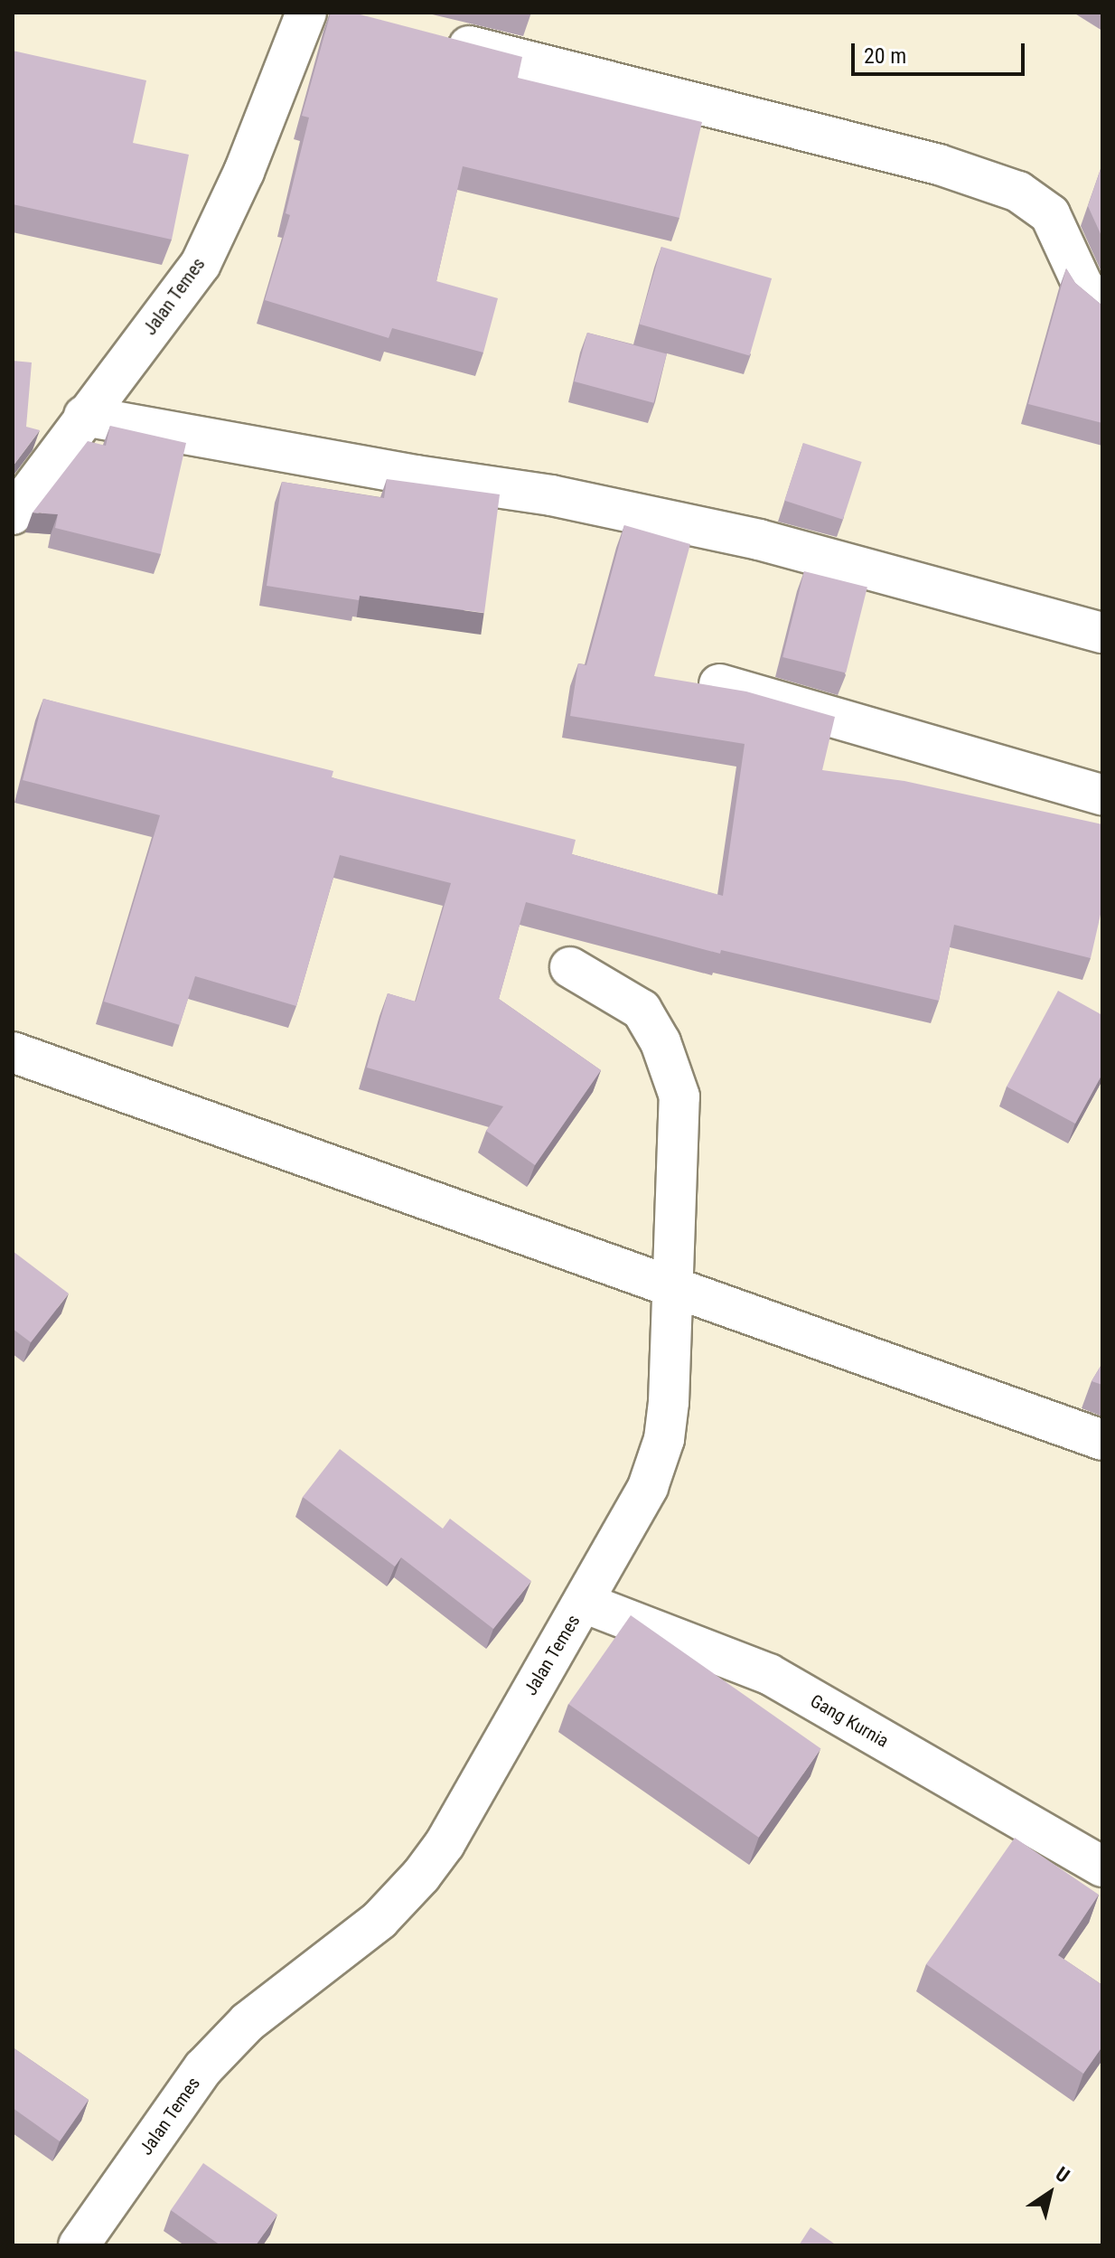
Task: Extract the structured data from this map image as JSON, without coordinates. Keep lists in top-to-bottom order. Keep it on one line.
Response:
{"streets":{"street":["Jalan Temes","Gang Kurnia"]},"crossings":[["Jalan Temes","Gang Kurnia"]],"scale_bar":"20 m","north":"top right"}
